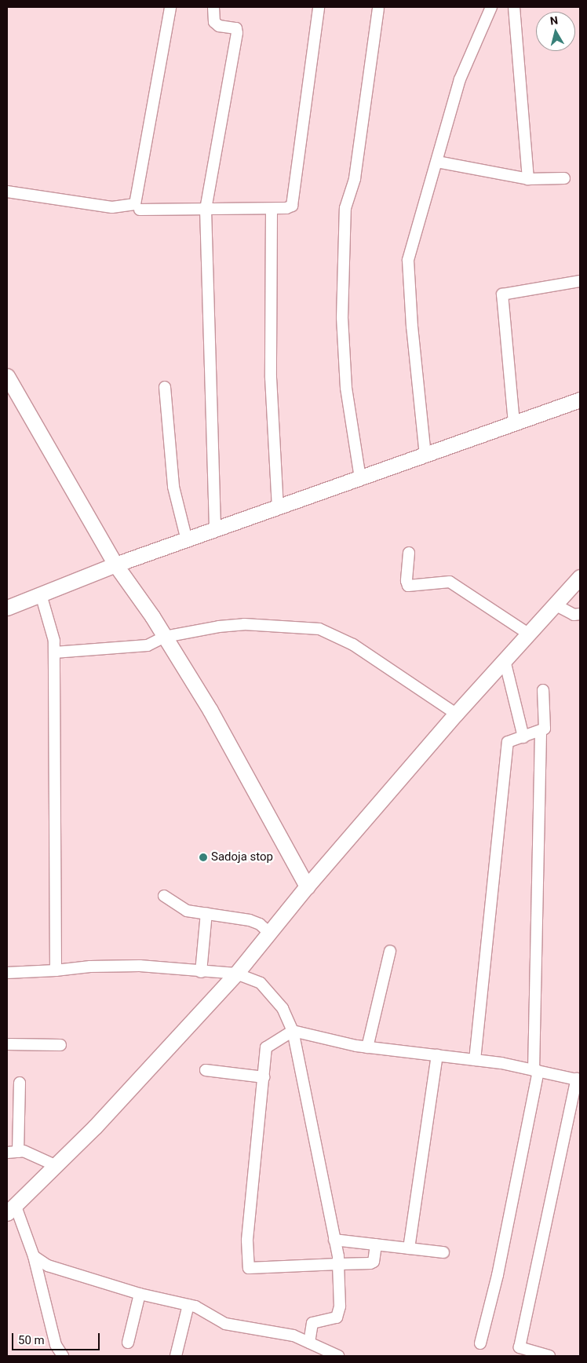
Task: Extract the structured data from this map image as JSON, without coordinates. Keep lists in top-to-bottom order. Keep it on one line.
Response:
{"places":["Sadoja stop"],"scale_bar":"50 m","north":"top"}
